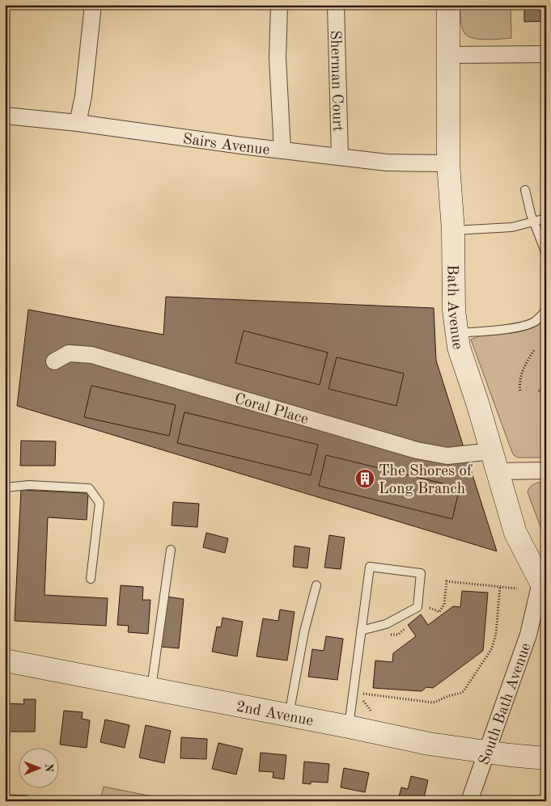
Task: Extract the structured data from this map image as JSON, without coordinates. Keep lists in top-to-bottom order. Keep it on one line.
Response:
{"streets":{"street":["Sherman Court","Sairs Avenue","Bath Avenue","Coral Place","South Bath Avenue","2nd Avenue"]},"crossings":[["Sherman Court","Sairs Avenue"],["Sairs Avenue","Bath Avenue"],["Bath Avenue","Coral Place"],["Bath Avenue","South Bath Avenue"],["South Bath Avenue","2nd Avenue"]],"places":{"building":["The Shores of Long Branch"]},"north":"right"}
